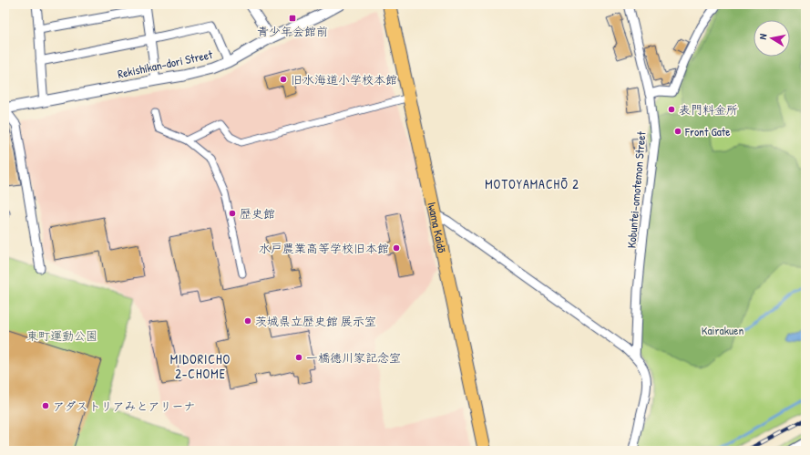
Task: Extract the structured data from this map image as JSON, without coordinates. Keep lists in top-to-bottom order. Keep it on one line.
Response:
{"streets":{"main road":["Iwama Kaidō"],"street":["Rekishikan-dori Street","Kobuntei-omotemon Street"]},"districts":["MOTOYAMACHŌ 2","MIDORICHO 2-CHOME"],"parks":["Kairakuen","東町運動公園"],"places":{"transit":["青少年会館前"],"other":["旧水海道小学校本館","表門料金所","Front Gate","歴史館","水戸農業高等学校旧本館","茨城県立歴史館 展示室","一橋徳川家記念室","アダストリアみとアリーナ"]},"north":"left"}
